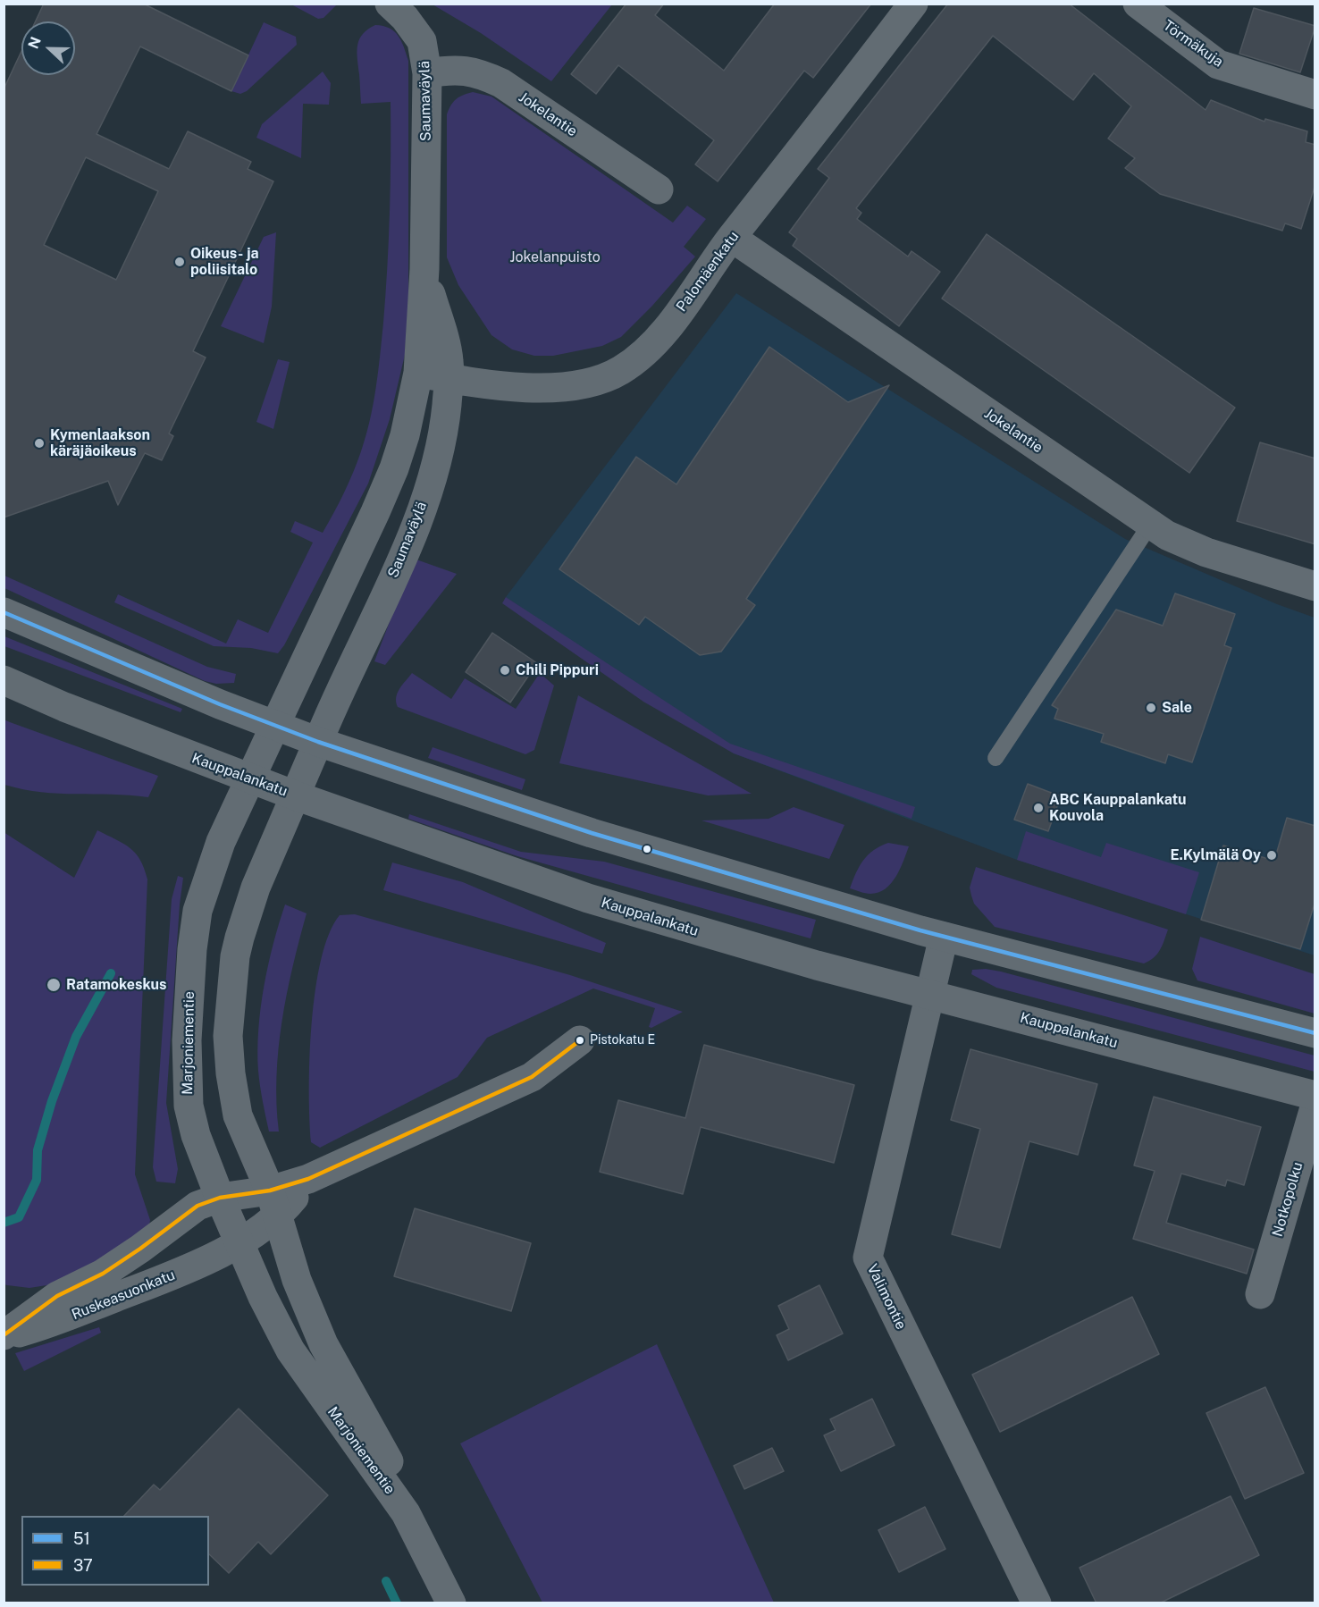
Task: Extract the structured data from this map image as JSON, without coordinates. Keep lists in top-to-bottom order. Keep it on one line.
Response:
{"streets":{"street":["Törmäkuja","Saumaväylä","Jokelantie","Palomäenkatu","Kauppalankatu","Marjoniementie","Notkopolku","Ruskeasuonkatu","Valimontie"]},"crossings":[["Saumaväylä","Jokelantie"],["Saumaväylä","Palomäenkatu"],["Saumaväylä","Kauppalankatu"],["Saumaväylä","Marjoniementie"],["Jokelantie","Palomäenkatu"],["Kauppalankatu","Marjoniementie"],["Kauppalankatu","Valimontie"],["Marjoniementie","Ruskeasuonkatu"]],"parks":["Jokelanpuisto"],"places":["Oikeus- ja poliisitalo","Kymenlaakson käräjäoikeus","Chili Pippuri","Sale","ABC Kauppalankatu Kouvola","E.Kylmälä Oy","Ratamokeskus","Pistokatu E"],"lines":["transit line 51","transit line 37"],"legend":["51","37"],"north":"left"}
